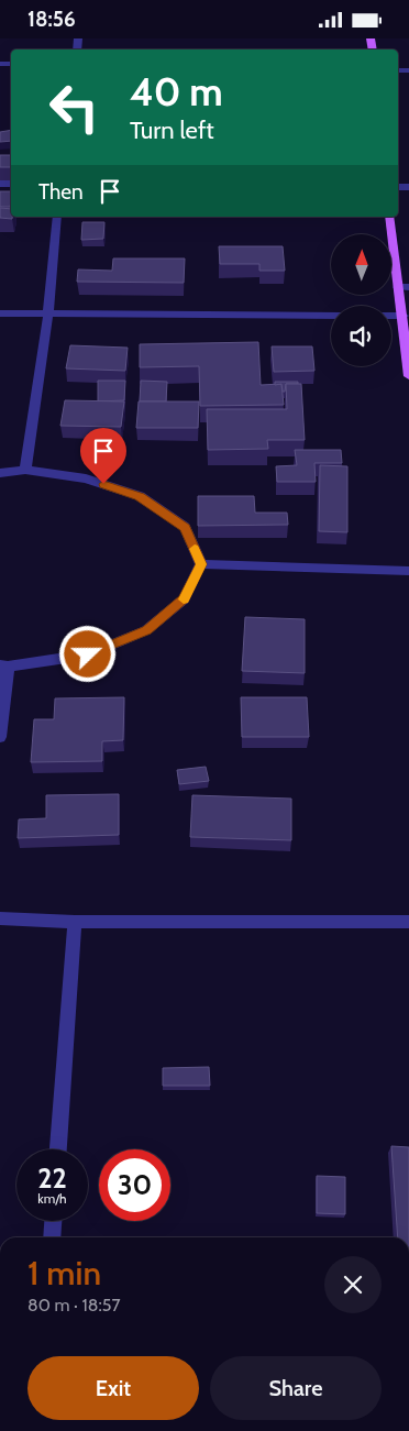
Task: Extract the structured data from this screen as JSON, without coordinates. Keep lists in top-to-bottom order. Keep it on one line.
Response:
{"north":"top","page":{"status":"18:56","turn":["40 m","Turn left"],"then":"Then","speed":"22 km/h","limit":"30","heading":["1 min","80 m · 18:57"],"buttons":["Exit","Share"]}}
